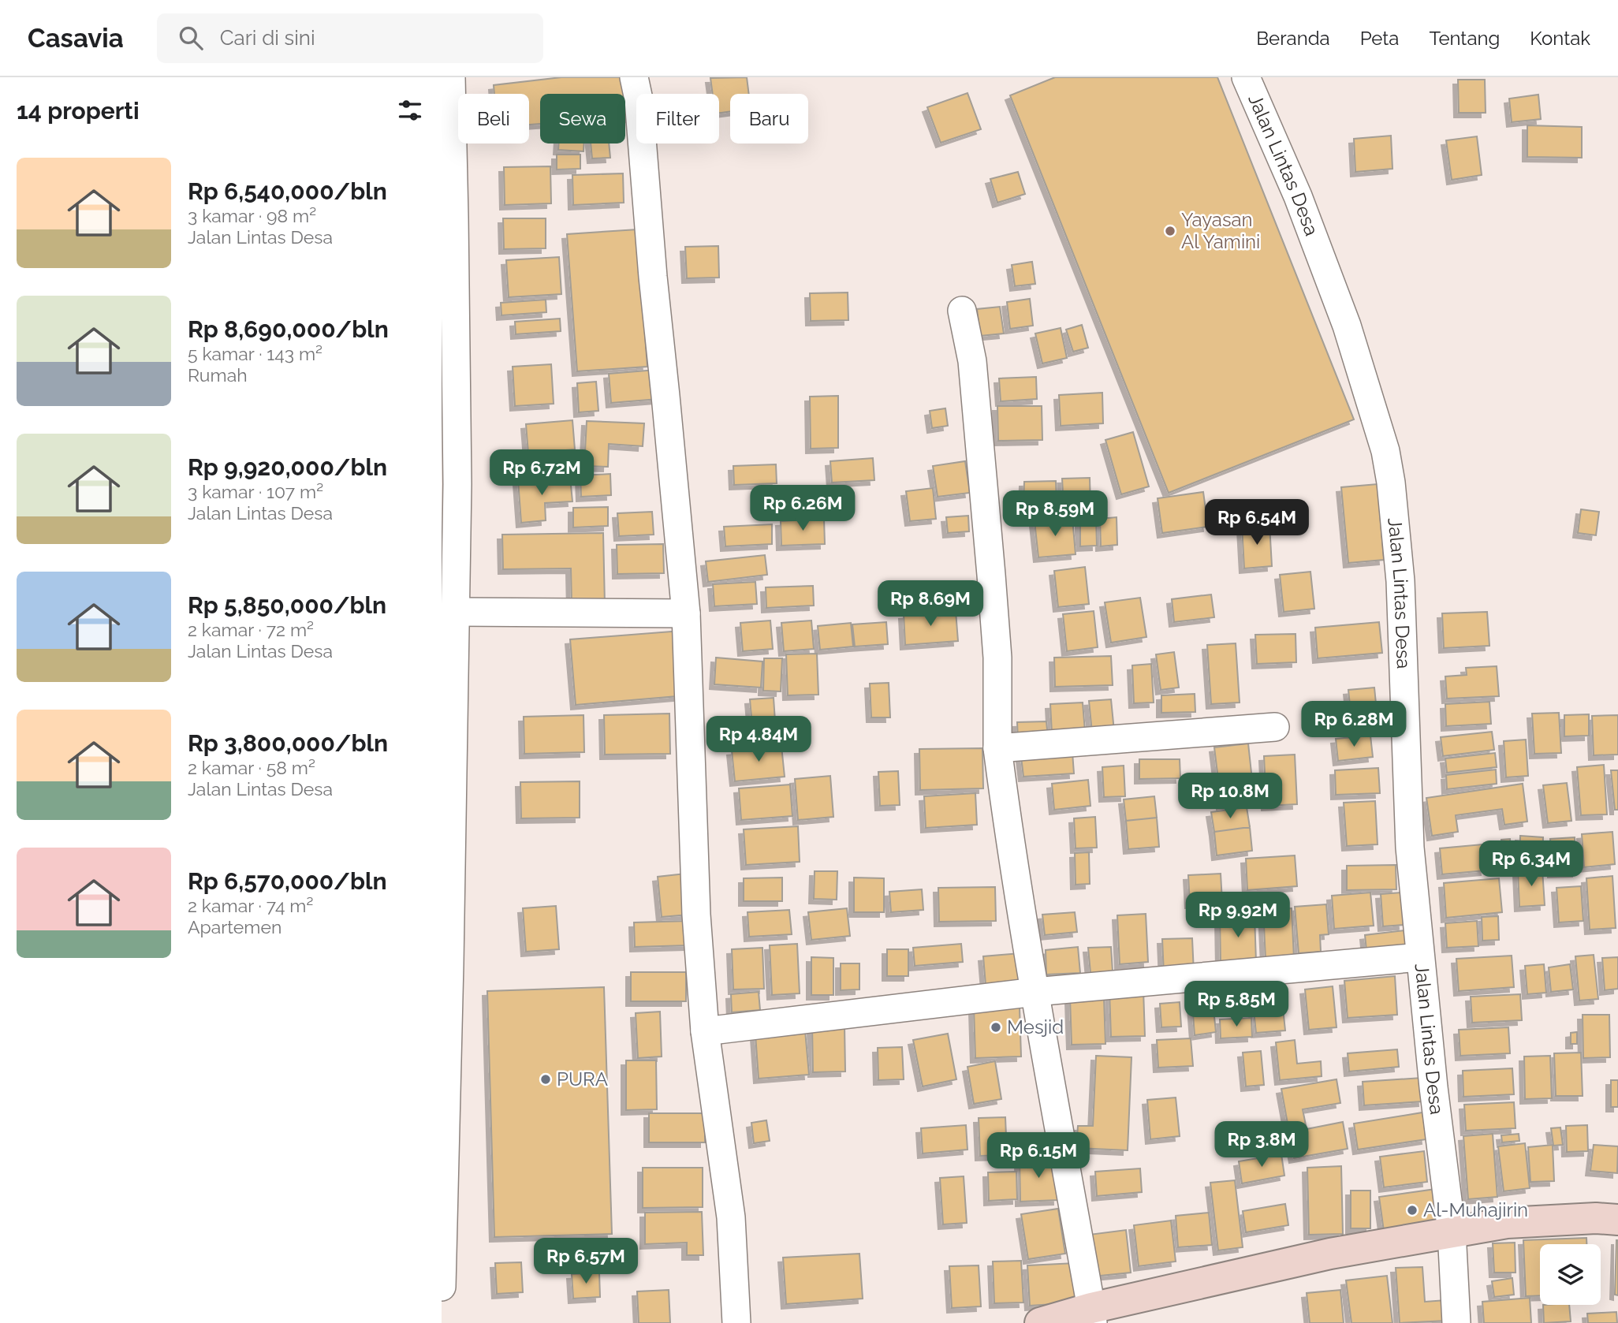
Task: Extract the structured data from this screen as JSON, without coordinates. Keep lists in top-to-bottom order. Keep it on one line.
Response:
{"streets":{"street":["Jalan Lintas Desa"]},"places":["Yayasan Al Yamini","Mesjid","PURA","Al-Muhajirin"],"page":{"header":"Casavia","search":"Cari di sini","nav":["Beranda","Peta","Tentang","Kontak"],"heading":"14 properti","chip":["Beli","Sewa","Filter","Baru"],"list":[{"name":"Rp 6,540,000/bln","note":"3 kamar · 98 m² · Jalan Lintas Desa"},{"name":"Rp 8,690,000/bln","note":"5 kamar · 143 m² · Rumah"},{"name":"Rp 9,920,000/bln","note":"3 kamar · 107 m² · Jalan Lintas Desa"},{"name":"Rp 5,850,000/bln","note":"2 kamar · 72 m² · Jalan Lintas Desa"},{"name":"Rp 3,800,000/bln","note":"2 kamar · 58 m² · Jalan Lintas Desa"},{"name":"Rp 6,570,000/bln","note":"2 kamar · 74 m² · Apartemen"}],"price":["Rp 6.72M","Rp 6.26M","Rp 8.59M","Rp 6.54M","Rp 8.69M","Rp 6.28M","Rp 4.84M","Rp 10.8M","Rp 6.34M","Rp 9.92M","Rp 5.85M","Rp 3.8M","Rp 6.15M","Rp 6.57M"]}}
